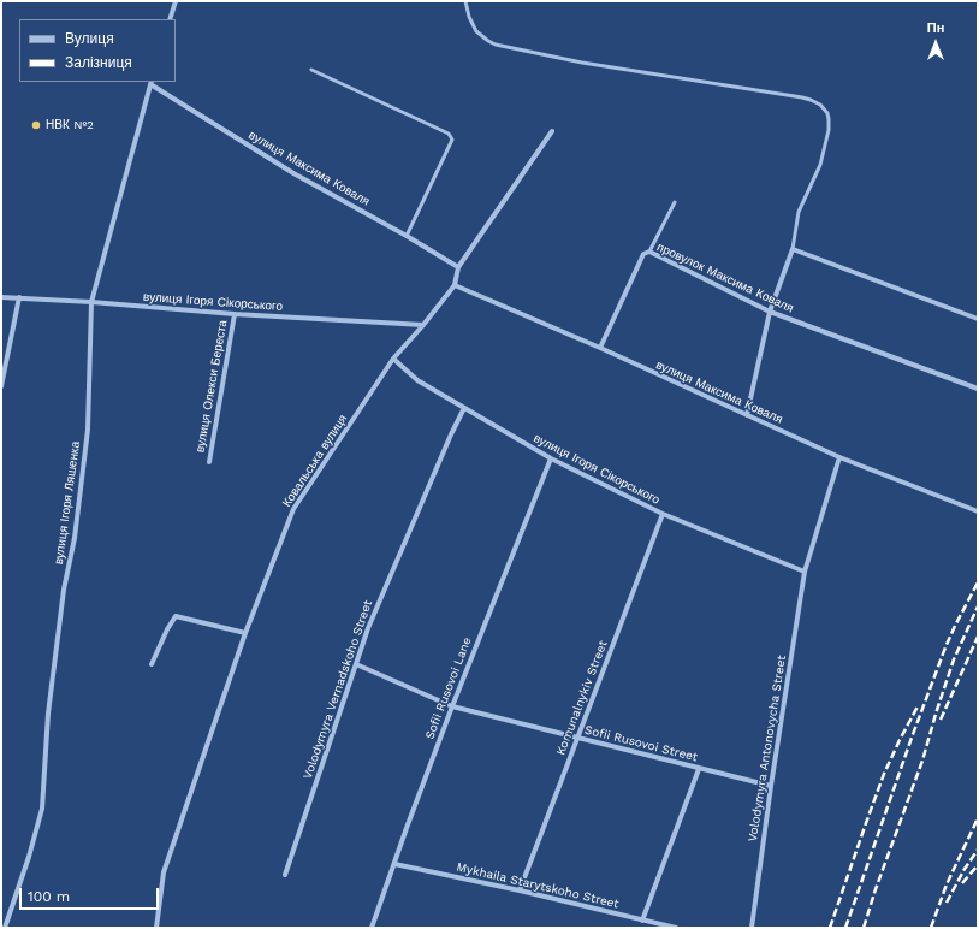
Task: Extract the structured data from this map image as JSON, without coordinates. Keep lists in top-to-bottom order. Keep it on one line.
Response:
{"streets":{"street":["вулиця Максима Коваля","провулок Максима Коваля","вулиця Ігоря Сікорського","вулиця Олекси Береста","Ковальська вулиця","вулиця Ігоря Ляшенка","Sofii Rusovoi Lane","Volodymyra Vernadskoho Street","Komunalnykiv Street","Sofii Rusovoi Street","Volodymyra Antonovycha Street","Mykhaila Starytskoho Street"]},"crossings":[["вулиця Максима Коваля","провулок Максима Коваля"],["вулиця Максима Коваля","Ковальська вулиця"],["вулиця Максима Коваля","вулиця Ігоря Ляшенка"],["вулиця Максима Коваля","Volodymyra Antonovycha Street"],["вулиця Ігоря Сікорського","вулиця Олекси Береста"],["вулиця Ігоря Сікорського","Ковальська вулиця"],["вулиця Ігоря Сікорського","вулиця Ігоря Ляшенка"],["вулиця Ігоря Сікорського","Sofii Rusovoi Lane"],["вулиця Ігоря Сікорського","Volodymyra Vernadskoho Street"],["вулиця Ігоря Сікорського","Komunalnykiv Street"],["вулиця Ігоря Сікорського","Volodymyra Antonovycha Street"],["Sofii Rusovoi Lane","Sofii Rusovoi Street"],["Sofii Rusovoi Lane","Mykhaila Starytskoho Street"],["Volodymyra Vernadskoho Street","Sofii Rusovoi Street"],["Komunalnykiv Street","Sofii Rusovoi Street"],["Komunalnykiv Street","Mykhaila Starytskoho Street"],["Sofii Rusovoi Street","Volodymyra Antonovycha Street"]],"places":["НВК №2"],"legend":["Вулиця","Залізниця"],"scale_bar":"100 m","north":"top"}
